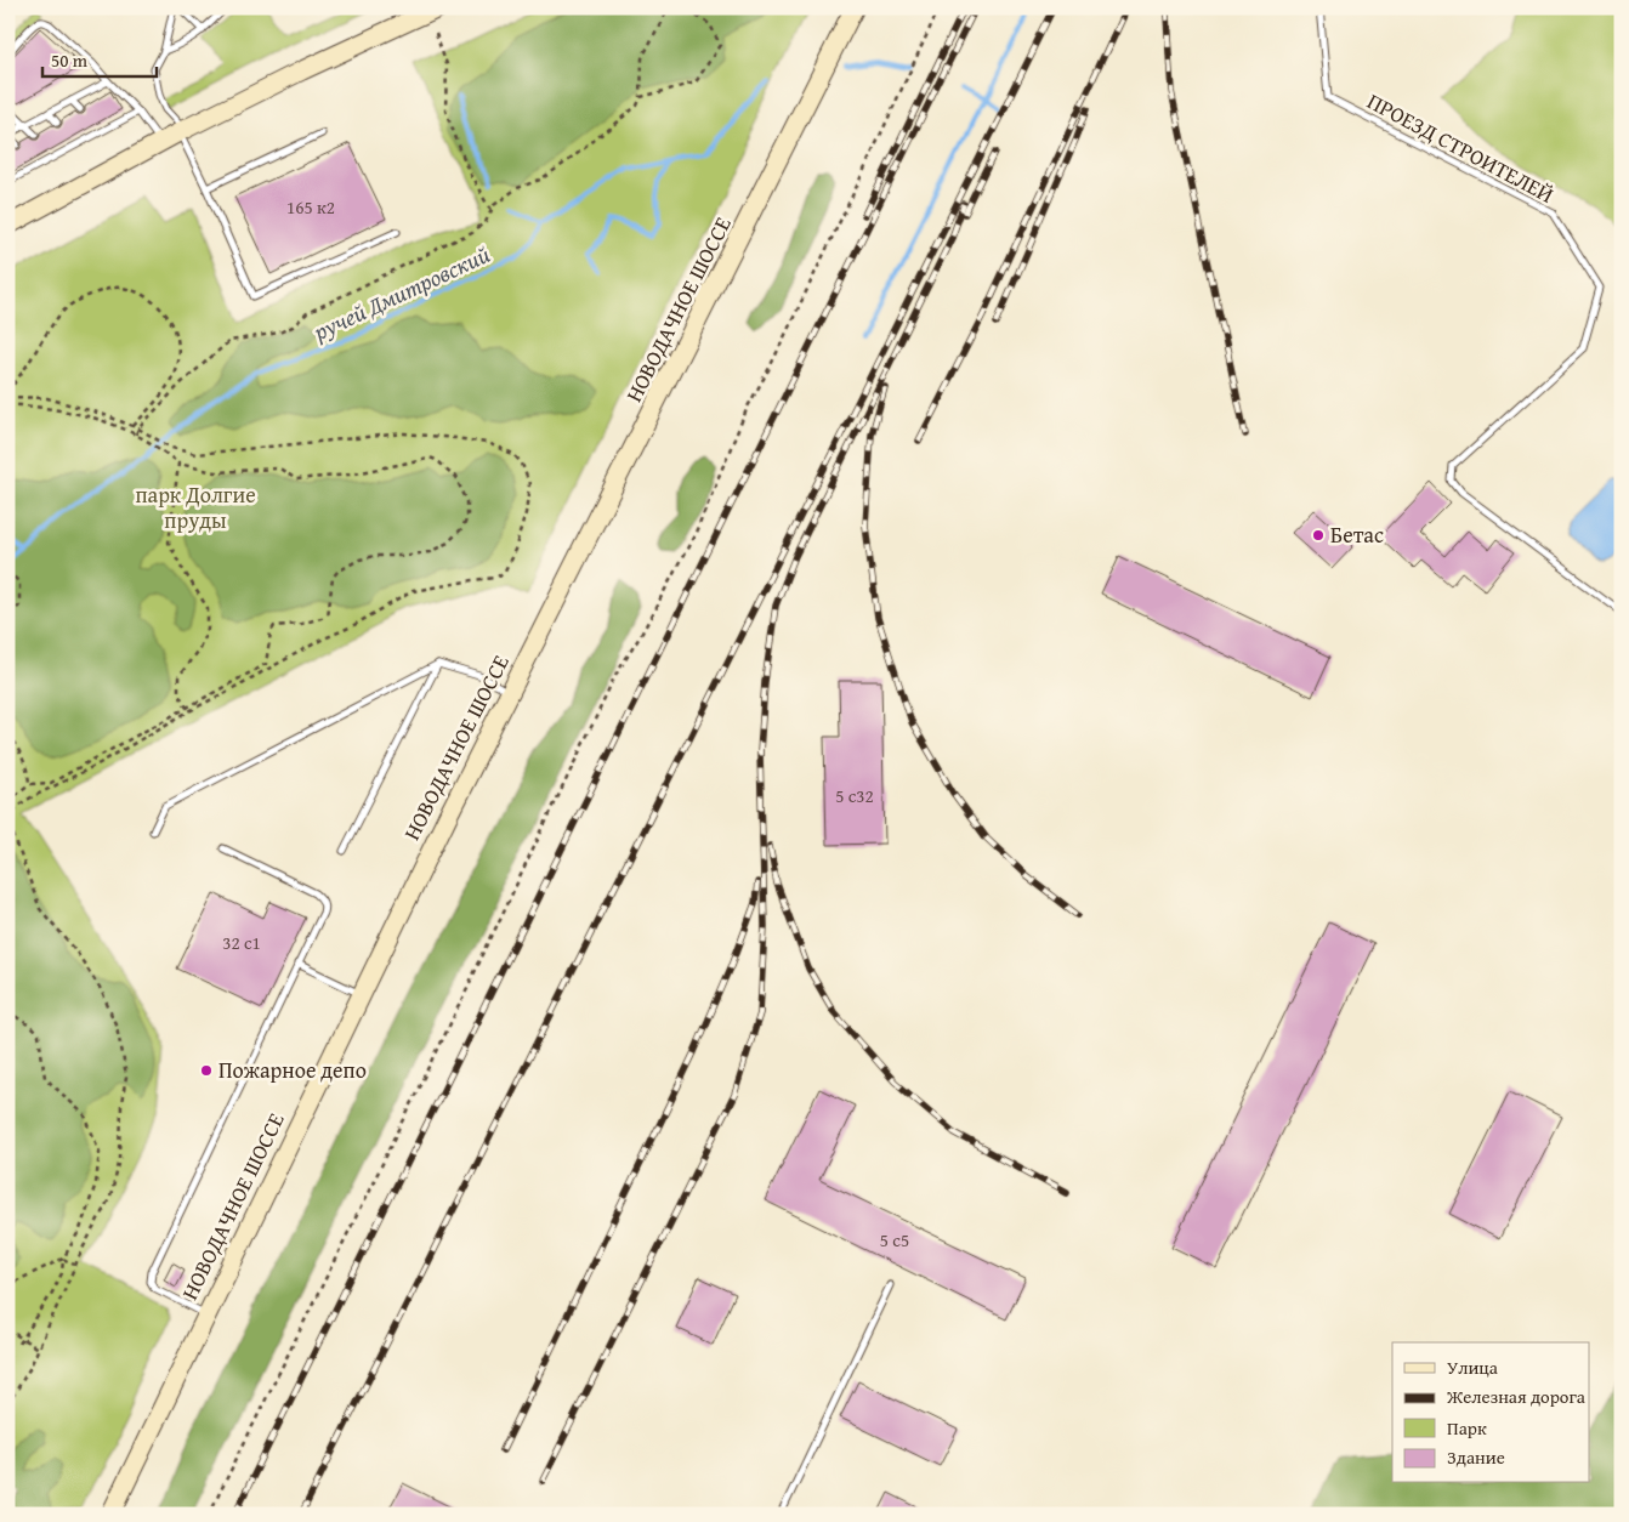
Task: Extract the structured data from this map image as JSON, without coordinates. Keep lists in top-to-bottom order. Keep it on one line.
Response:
{"streets":{"street":["НОВОДАЧНОЕ ШОССЕ"],"lane":["ПРОЕЗД СТРОИТЕЛЕЙ"]},"water":["ручей Дмитровский"],"parks":["парк Долгие пруды"],"places":["Бетас","Пожарное депо"],"house_numbers":["165 к2","5 с32","32 с1","5 с5"],"legend":["Улица","Железная дорога","Парк","Здание"],"scale_bar":"50 m"}
